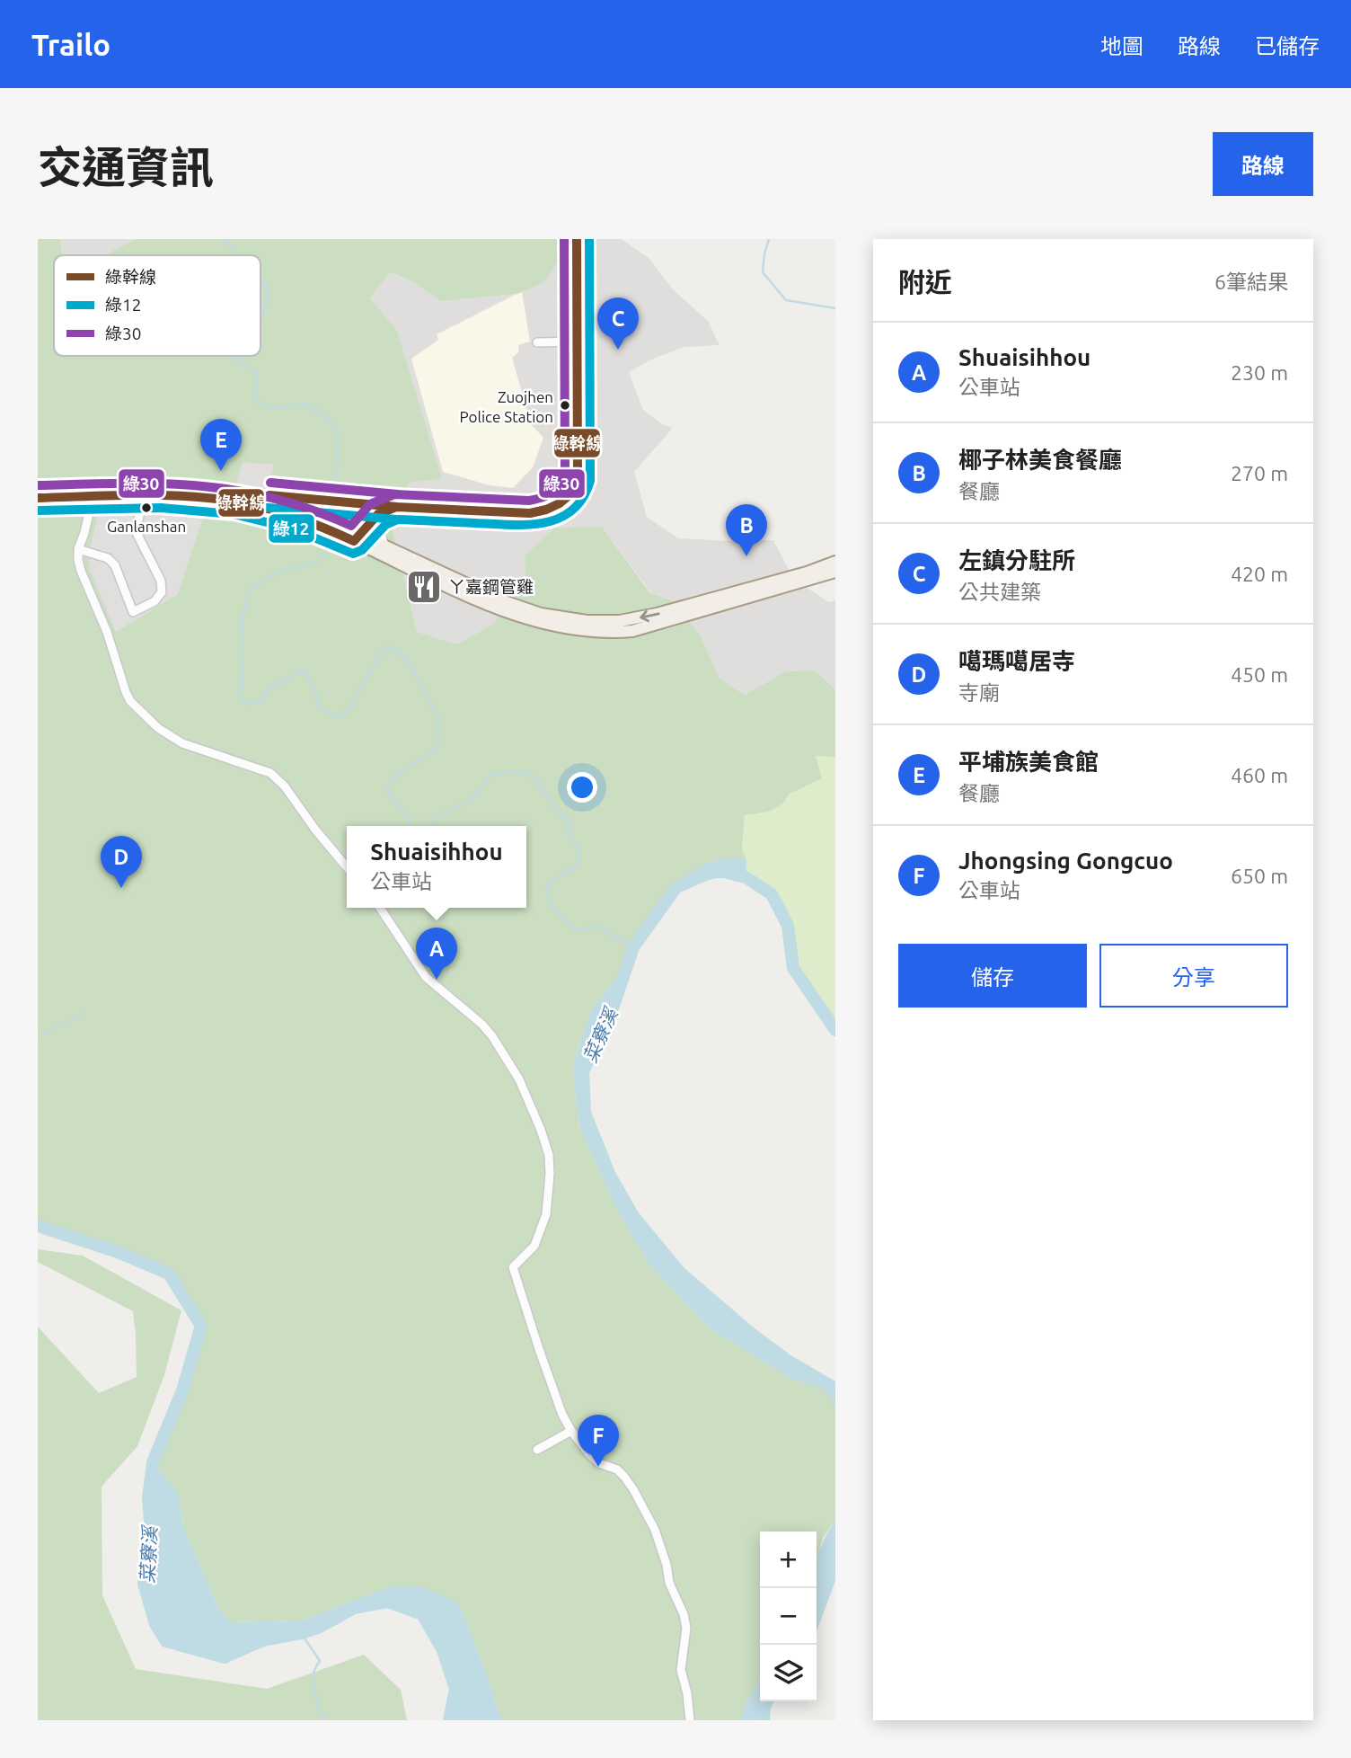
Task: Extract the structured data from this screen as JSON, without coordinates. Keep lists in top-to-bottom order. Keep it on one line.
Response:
{"water":["菜竂溪"],"places":{"other":["Zuojhen Police Station","Ganlanshan"],"restaurant":["ㄚ嘉鋼管雞"]},"lines":["transit line 綠幹線","transit line 綠12","transit line 綠30"],"legend":["綠幹線","綠12","綠30"],"page":{"header":"Trailo","nav":["地圖","路線","已儲存"],"title":"交通資訊","buttons":["路線",["儲存","分享"]],"heading":["附近","6筆結果"],"pins":["C","E","B","D","A","F"],"list":[{"mark":"A","name":"Shuaisihhou","note":"公車站","value":"230 m"},{"mark":"B","name":"椰子林美食餐廳","note":"餐廳","value":"270 m"},{"mark":"C","name":"左鎮分駐所","note":"公共建築","value":"420 m"},{"mark":"D","name":"噶瑪噶居寺","note":"寺廟","value":"450 m"},{"mark":"E","name":"平埔族美食館","note":"餐廳","value":"460 m"},{"mark":"F","name":"Jhongsing Gongcuo","note":"公車站","value":"650 m"}],"popup":["Shuaisihhou","公車站"],"map_buttons":["+","−"]}}
